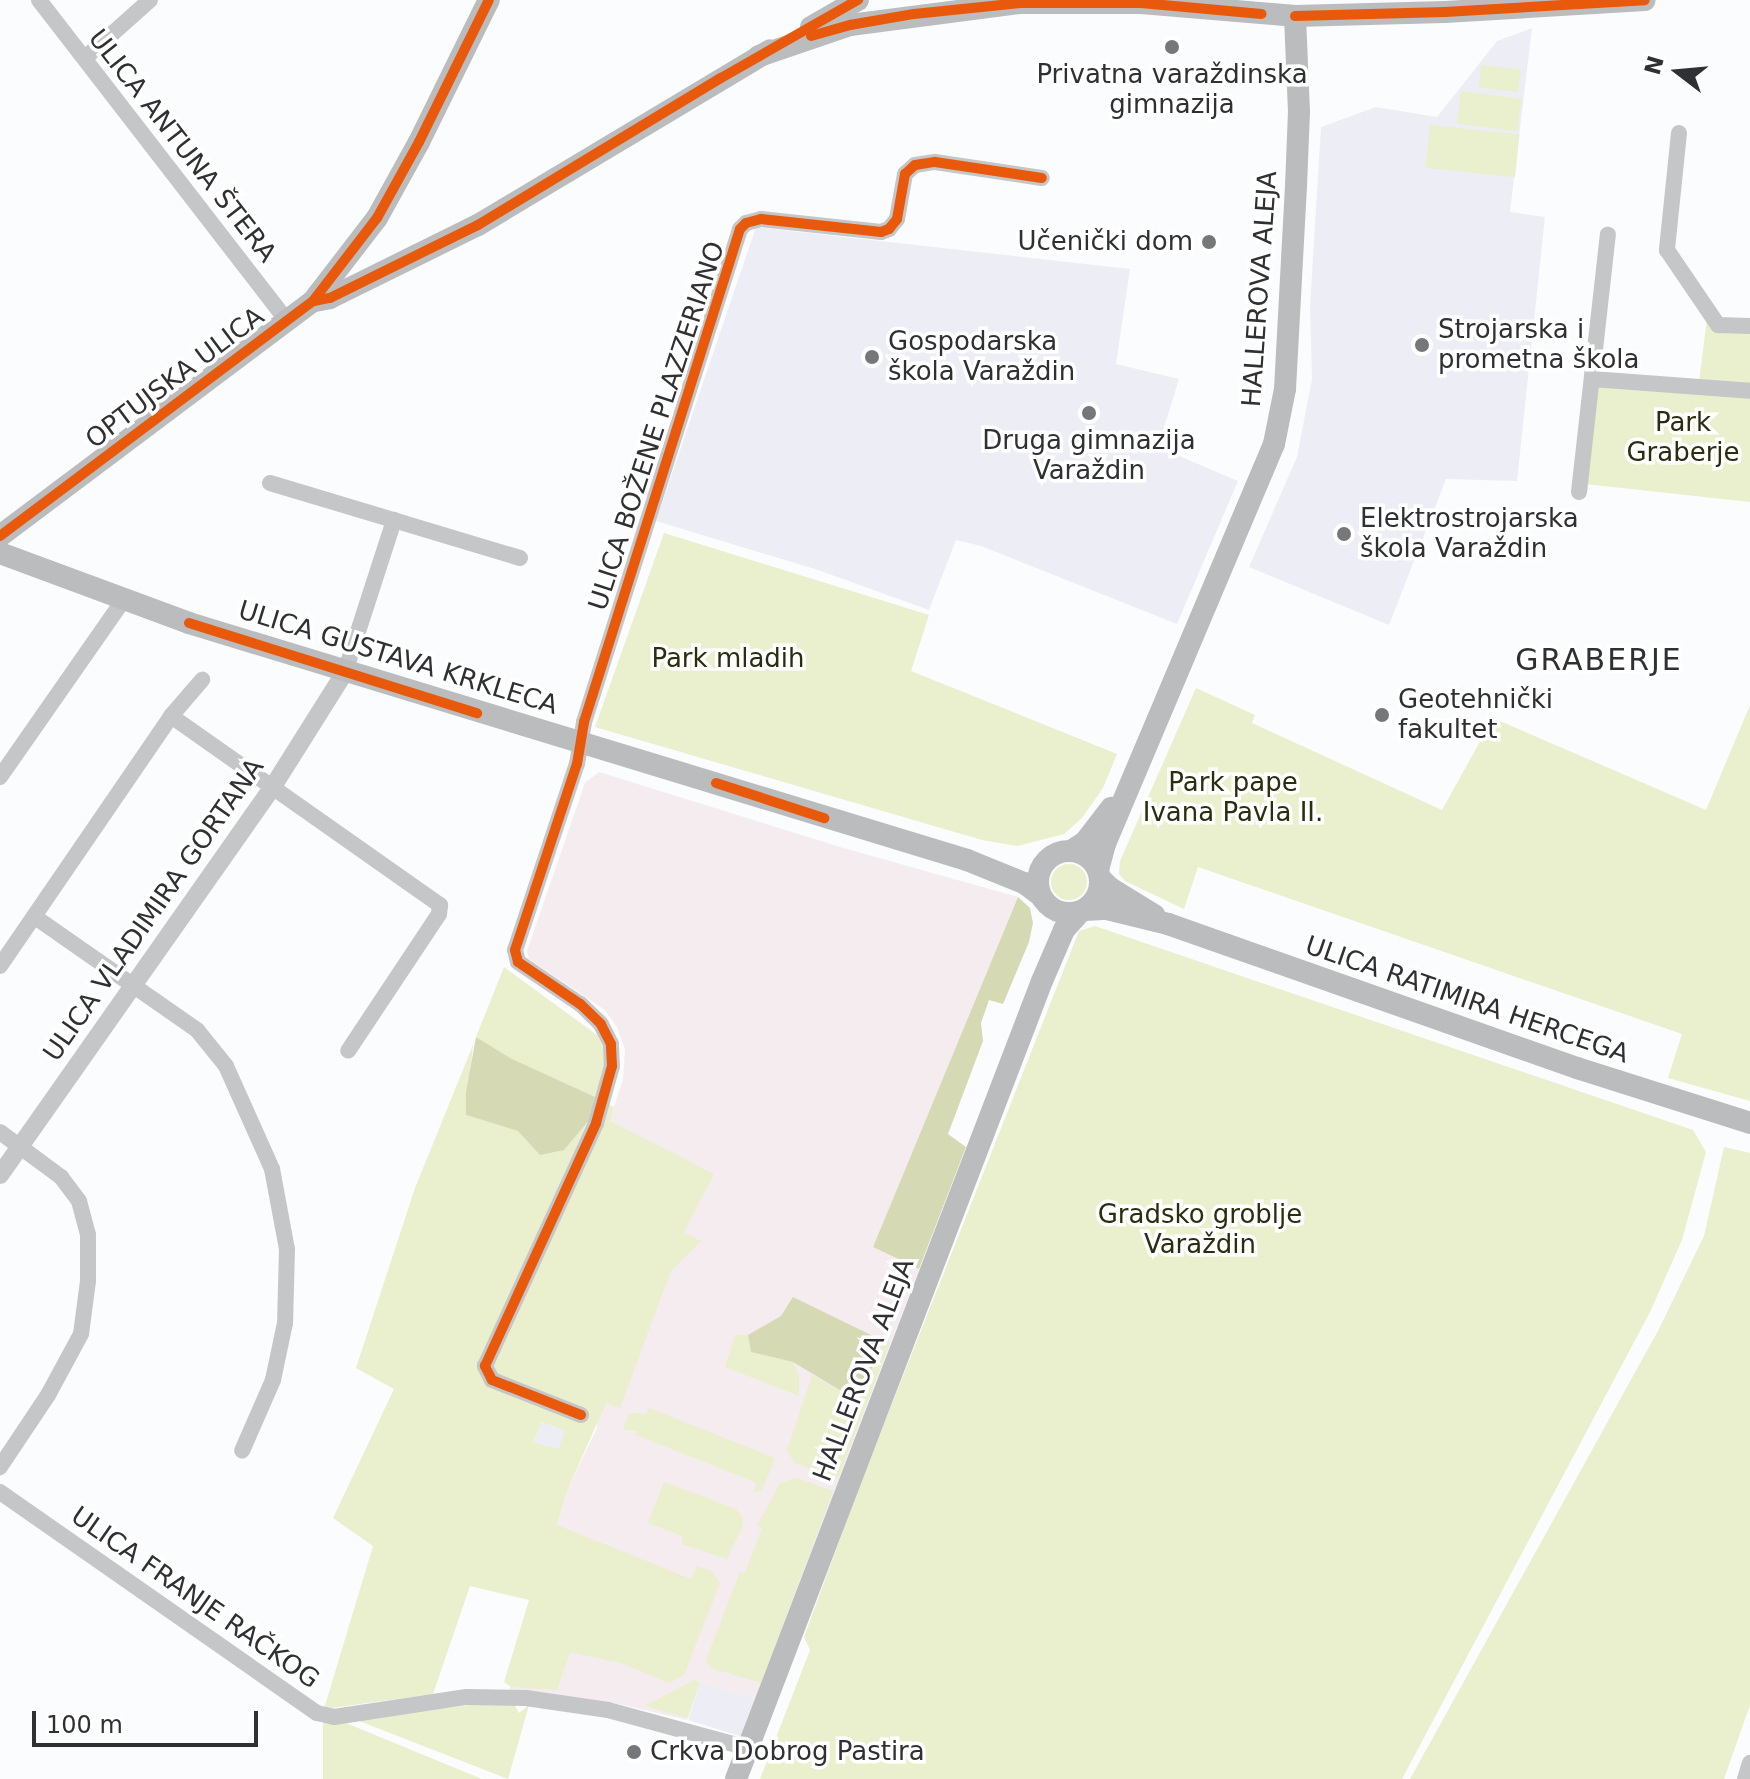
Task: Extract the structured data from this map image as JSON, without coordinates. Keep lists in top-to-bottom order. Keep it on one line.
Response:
{"streets":{"main road":["HALLEROVA ALEJA","OPTUJSKA ULICA","ULICA GUSTAVA KRKLECA","ULICA RATIMIRA HERCEGA"],"street":["ULICA ANTUNA ŠTERA","ULICA BOŽENE PLAZZERIANO","ULICA VLADIMIRA GORTANA","ULICA FRANJE RAČKOG"]},"crossings":[["ULICA ANTUNA ŠTERA","OPTUJSKA ULICA"],["HALLEROVA ALEJA","ULICA GUSTAVA KRKLECA"],["HALLEROVA ALEJA","ULICA RATIMIRA HERCEGA"],["HALLEROVA ALEJA","ULICA FRANJE RAČKOG"],["ULICA BOŽENE PLAZZERIANO","ULICA GUSTAVA KRKLECA"],["ULICA GUSTAVA KRKLECA","ULICA VLADIMIRA GORTANA"],["ULICA GUSTAVA KRKLECA","ULICA RATIMIRA HERCEGA"]],"districts":["GRABERJE"],"parks":["Park Graberje","Park mladih","Park pape Ivana Pavla II.","Gradsko groblje Varaždin"],"places":["Privatna varaždinska gimnazija","Učenički dom","Strojarska i prometna škola","Gospodarska škola Varaždin","Druga gimnazija Varaždin","Elektrostrojarska škola Varaždin","Geotehnički fakultet","Crkva Dobrog Pastira"],"scale_bar":"100 m","north":"left"}
